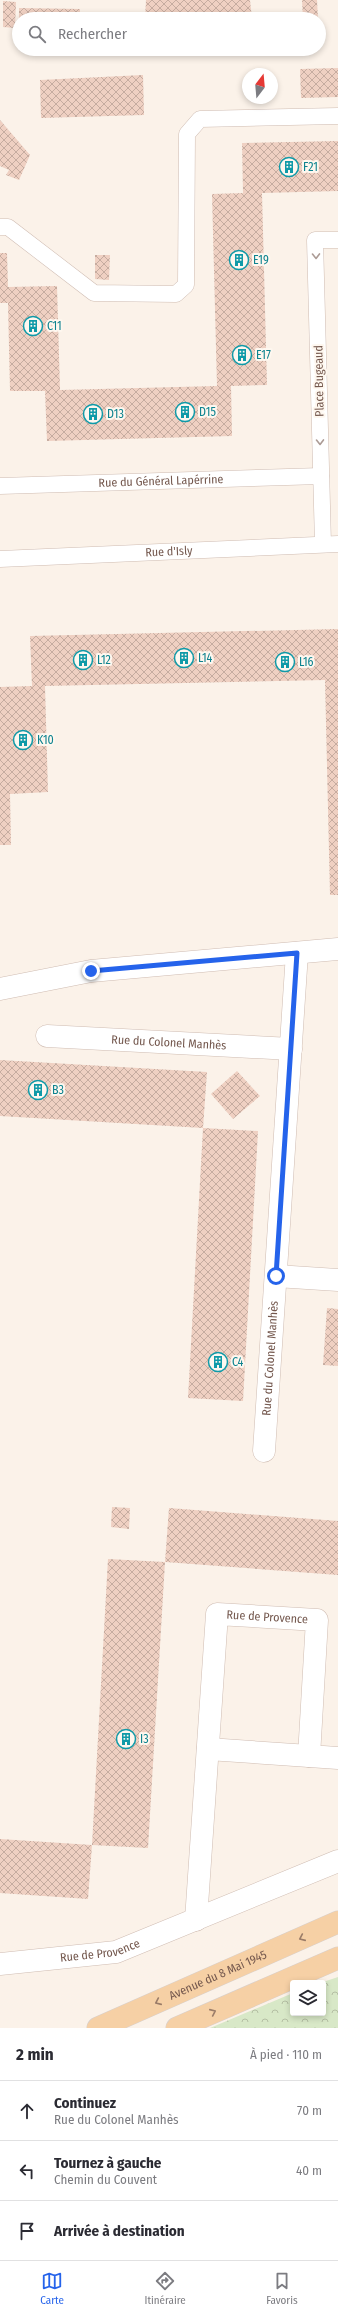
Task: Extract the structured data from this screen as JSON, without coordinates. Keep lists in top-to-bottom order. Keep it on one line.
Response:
{"streets":{"main road":["Avenue du 8 Mai 1945"],"street":["Rue du Colonel Manhès","Rue de Provence"],"lane":["Place Bugeaud","Rue du Général Lapérrine","Rue d'Isly"]},"crossings":[["Place Bugeaud","Rue du Général Lapérrine"],["Place Bugeaud","Rue d'Isly"]],"one_way":["Place Bugeaud"],"places":{"building":["F21","E19","C11","E17","D15","D13","L14","L12","L16","K10","B3","C4","I3"]},"north":"top","page":{"search":"Rechercher","heading":["2 min","À pied · 110 m"],"list":[["Continuez","Rue du Colonel Manhès","70 m"],["Tournez à gauche","Chemin du Couvent","40 m"],"Arrivée à destination"],"nav":["Carte","Itinéraire","Favoris"]}}
